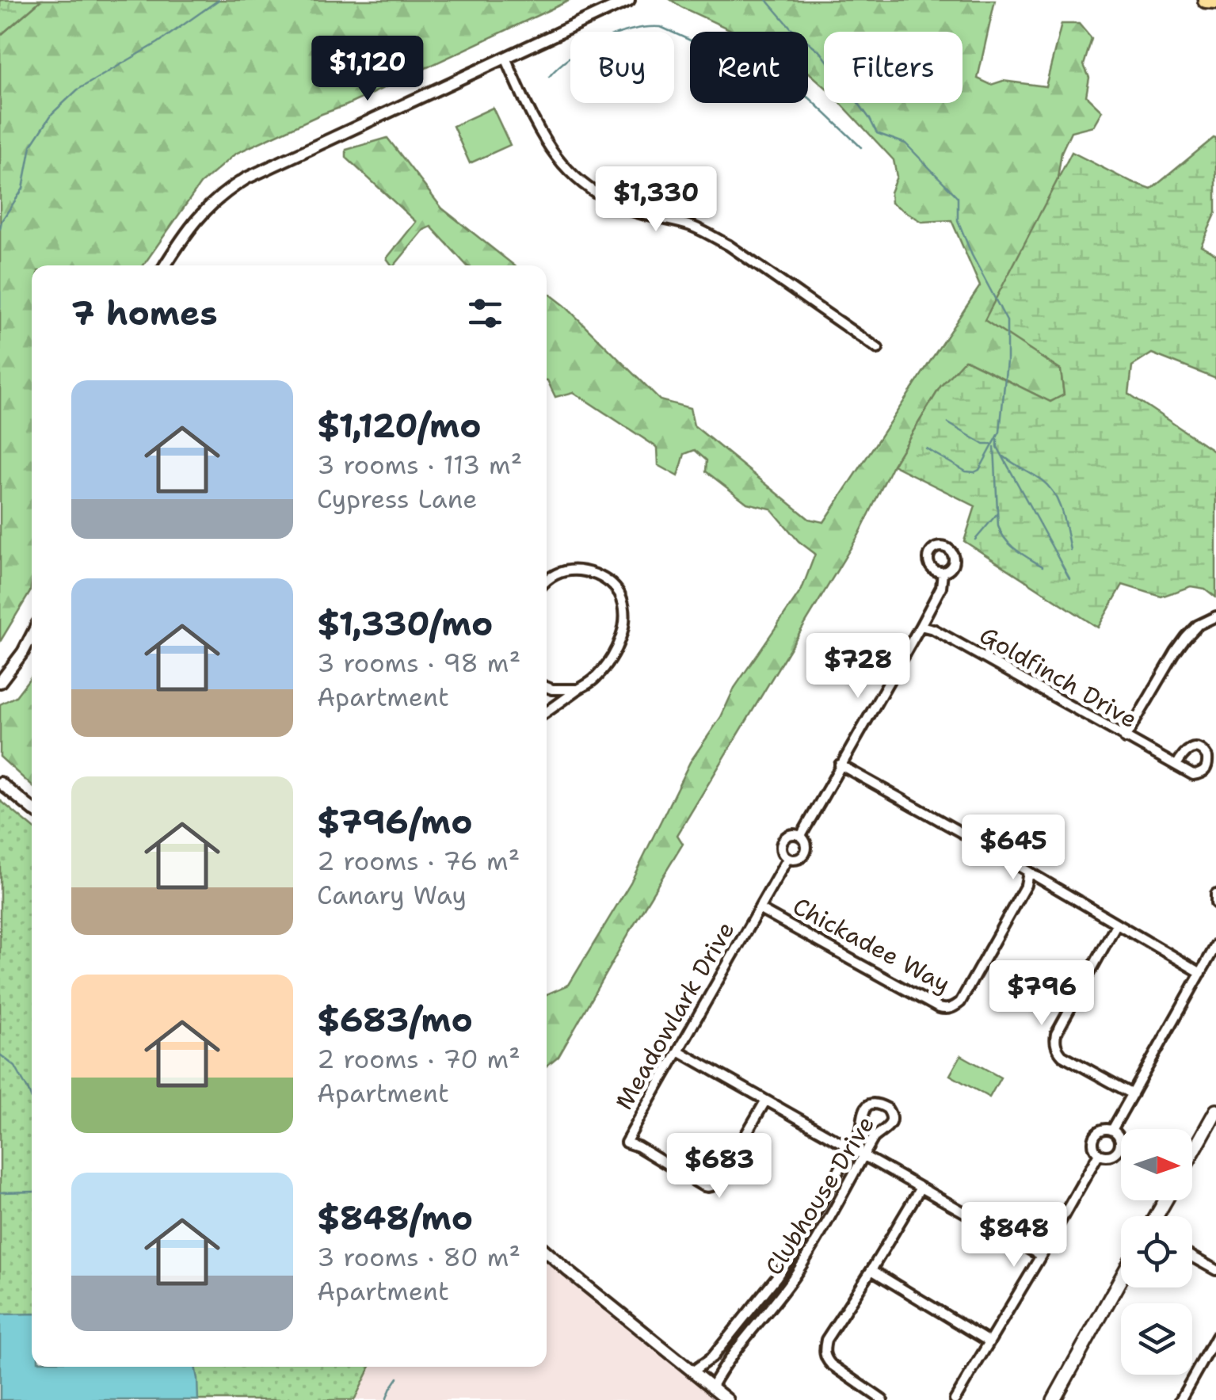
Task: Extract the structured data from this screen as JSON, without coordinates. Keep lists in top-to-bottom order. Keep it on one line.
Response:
{"streets":{"street":["Goldfinch Drive","Chickadee Way","Meadowlark Drive","Clubhouse Drive"]},"crossings":[["Goldfinch Drive","Meadowlark Drive"],["Chickadee Way","Meadowlark Drive"]],"north":"right","page":{"chip":["Buy","Rent","Filters"],"price":["$1,120","$1,330","$728","$645","$796","$683","$848"],"heading":"7 homes","list":[{"name":"$1,120/mo","note":"3 rooms · 113 m² · Cypress Lane"},{"name":"$1,330/mo","note":"3 rooms · 98 m² · Apartment"},{"name":"$796/mo","note":"2 rooms · 76 m² · Canary Way"},{"name":"$683/mo","note":"2 rooms · 70 m² · Apartment"},{"name":"$848/mo","note":"3 rooms · 80 m² · Apartment"}]}}
